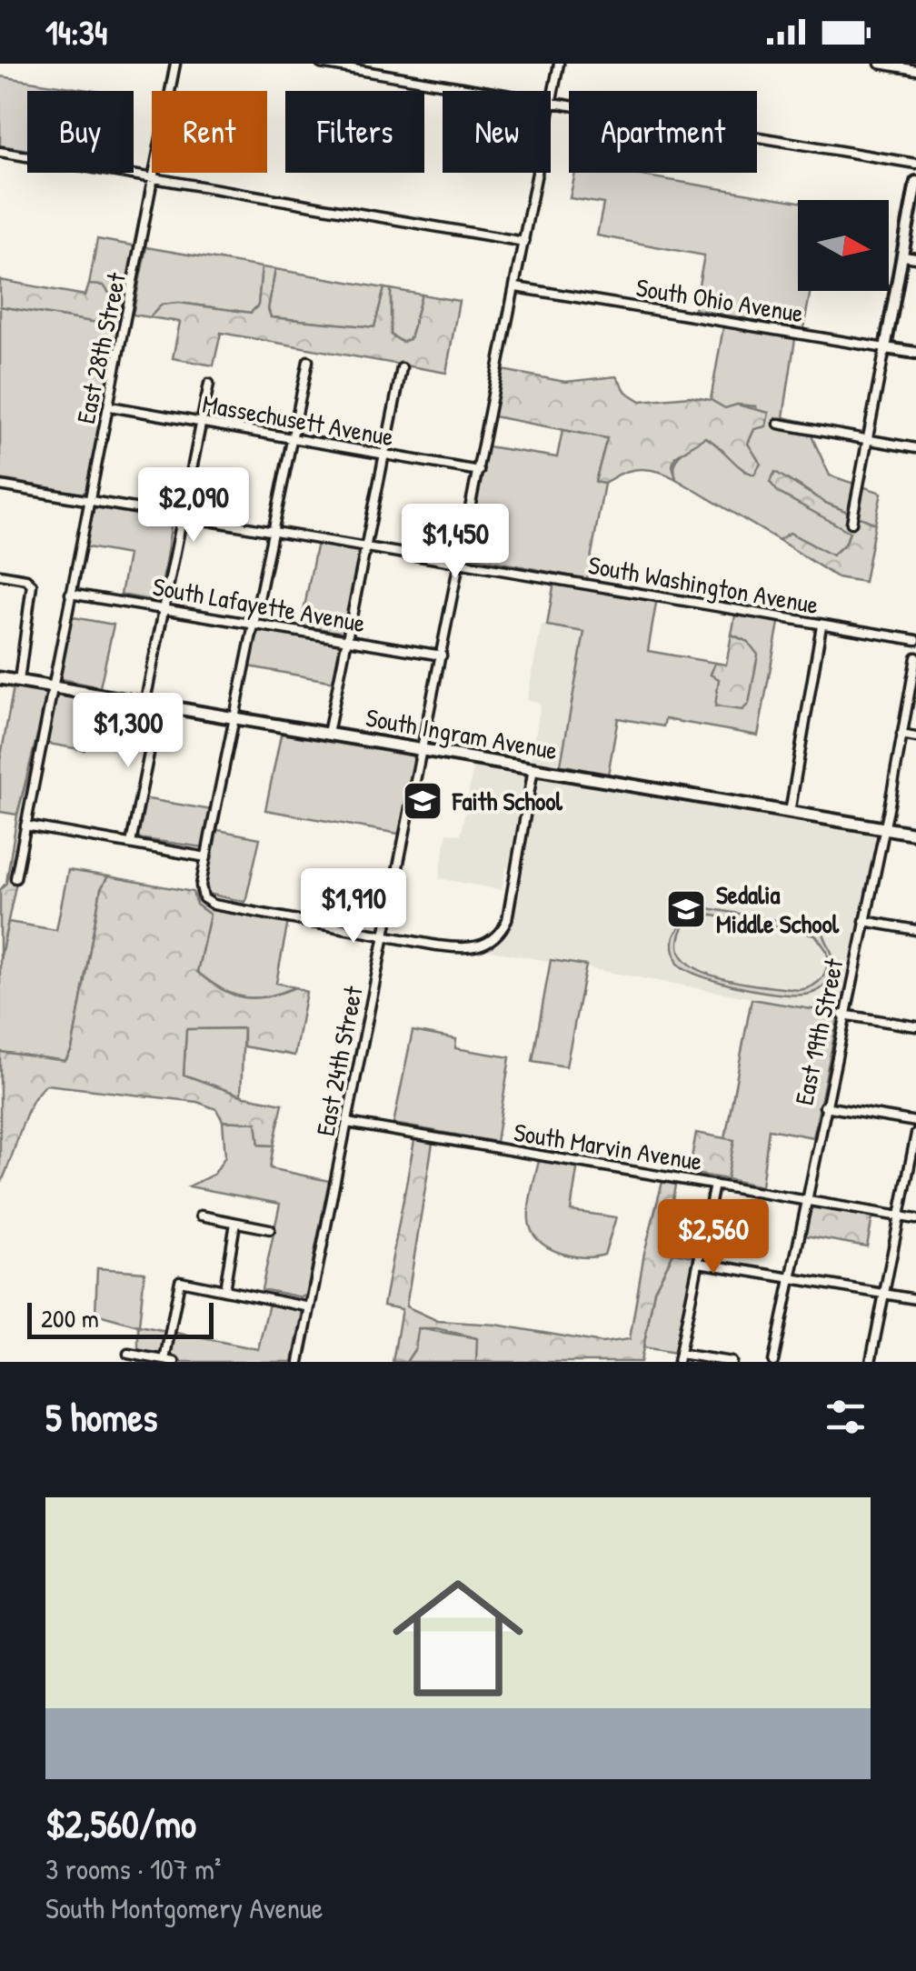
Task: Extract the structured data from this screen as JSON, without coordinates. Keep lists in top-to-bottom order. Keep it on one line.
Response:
{"streets":{"main road":["South Ingram Avenue"],"street":["South Ohio Avenue","East 28th Street","Massechusett Avenue","South Washington Avenue","South Lafayette Avenue","East 19th Street","East 24th Street","South Marvin Avenue"]},"crossings":[["South Ohio Avenue","East 24th Street"],["East 28th Street","Massechusett Avenue"],["East 28th Street","South Washington Avenue"],["East 28th Street","South Lafayette Avenue"],["East 28th Street","South Ingram Avenue"],["Massechusett Avenue","East 24th Street"],["South Washington Avenue","East 24th Street"],["South Lafayette Avenue","East 24th Street"],["South Ingram Avenue","East 19th Street"],["South Ingram Avenue","East 24th Street"],["East 19th Street","South Marvin Avenue"],["East 24th Street","South Marvin Avenue"]],"places":{"school or university":["Faith School","Sedalia Middle School"]},"scale_bar":"200 m","north":"right","page":{"status":"14:34","chip":["Buy","Rent","Filters","New","Apartment"],"price":["$2,090","$1,450","$1,300","$1,910","$2,560"],"scale":"200 m","heading":"5 homes","list":[{"name":"$2,560/mo","note":"3 rooms · 107 m² · South Montgomery Avenue"}]}}
